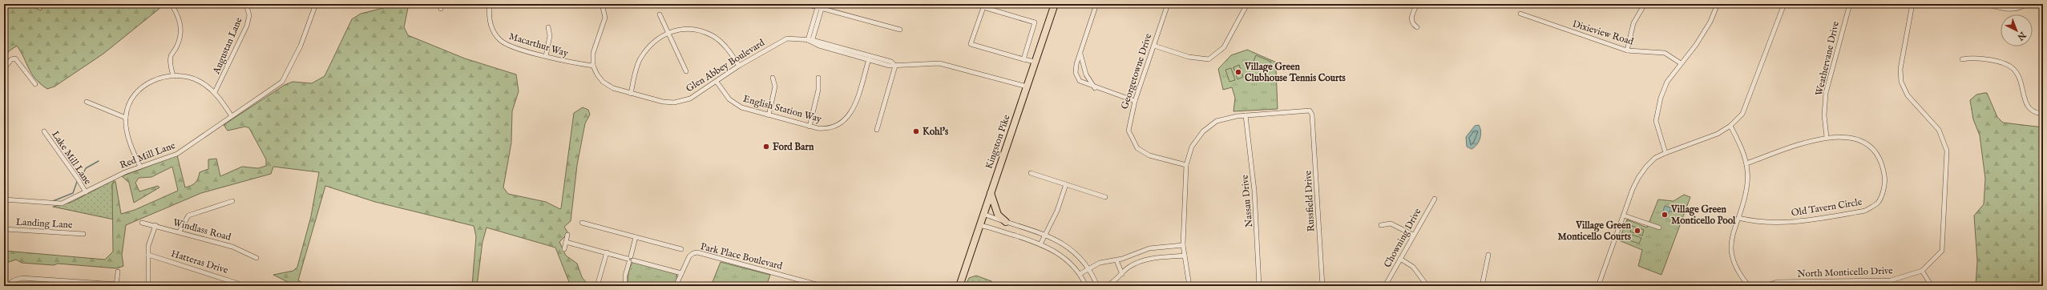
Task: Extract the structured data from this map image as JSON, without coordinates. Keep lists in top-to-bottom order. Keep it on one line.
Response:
{"streets":{"main road":["Kingston Pike"],"street":["Dixieview Road","Macarthur Way","Augustan Lane","Weathervane Drive","Glen Abbey Boulevard","Georgetowne Drive","English Station Way","Red Mill Lane","Lake Mill Lane","Nassau Drive","Russfield Drive","Old Tavern Circle","Landing Lane","Windlass Road","Chowning Drive","Park Place Boulevard","Hatteras Drive","North Monticello Drive"]},"crossings":[["Macarthur Way","Glen Abbey Boulevard"],["Weathervane Drive","Old Tavern Circle"],["Glen Abbey Boulevard","English Station Way"],["Glen Abbey Boulevard","Kingston Pike"],["Red Mill Lane","Lake Mill Lane"],["Nassau Drive","Russfield Drive"]],"places":["Village Green Clubhouse Tennis Courts","Kohl's","Ford Barn","Village Green Monticello Pool","Village Green Monticello Courts"],"north":"bottom right"}
